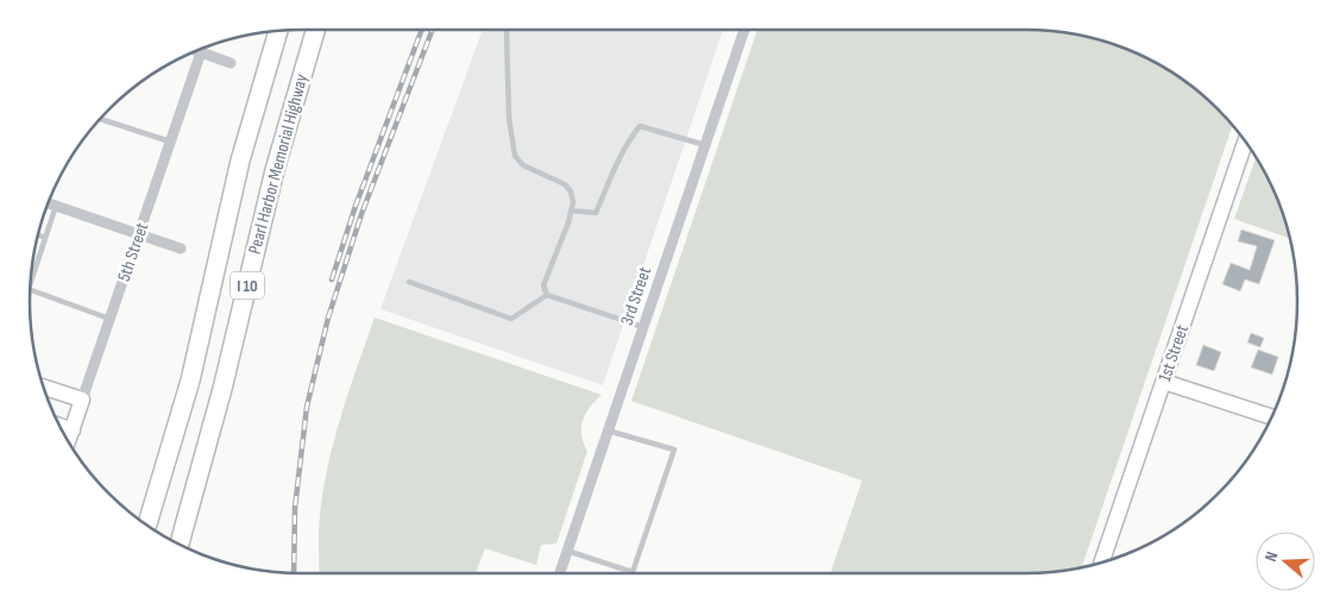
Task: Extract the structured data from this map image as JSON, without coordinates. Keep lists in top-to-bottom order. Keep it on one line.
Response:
{"streets":{"highway":["Pearl Harbor Memorial Highway","I 10"],"street":["5th Street","3rd Street","1st Street"]},"north":"left"}
